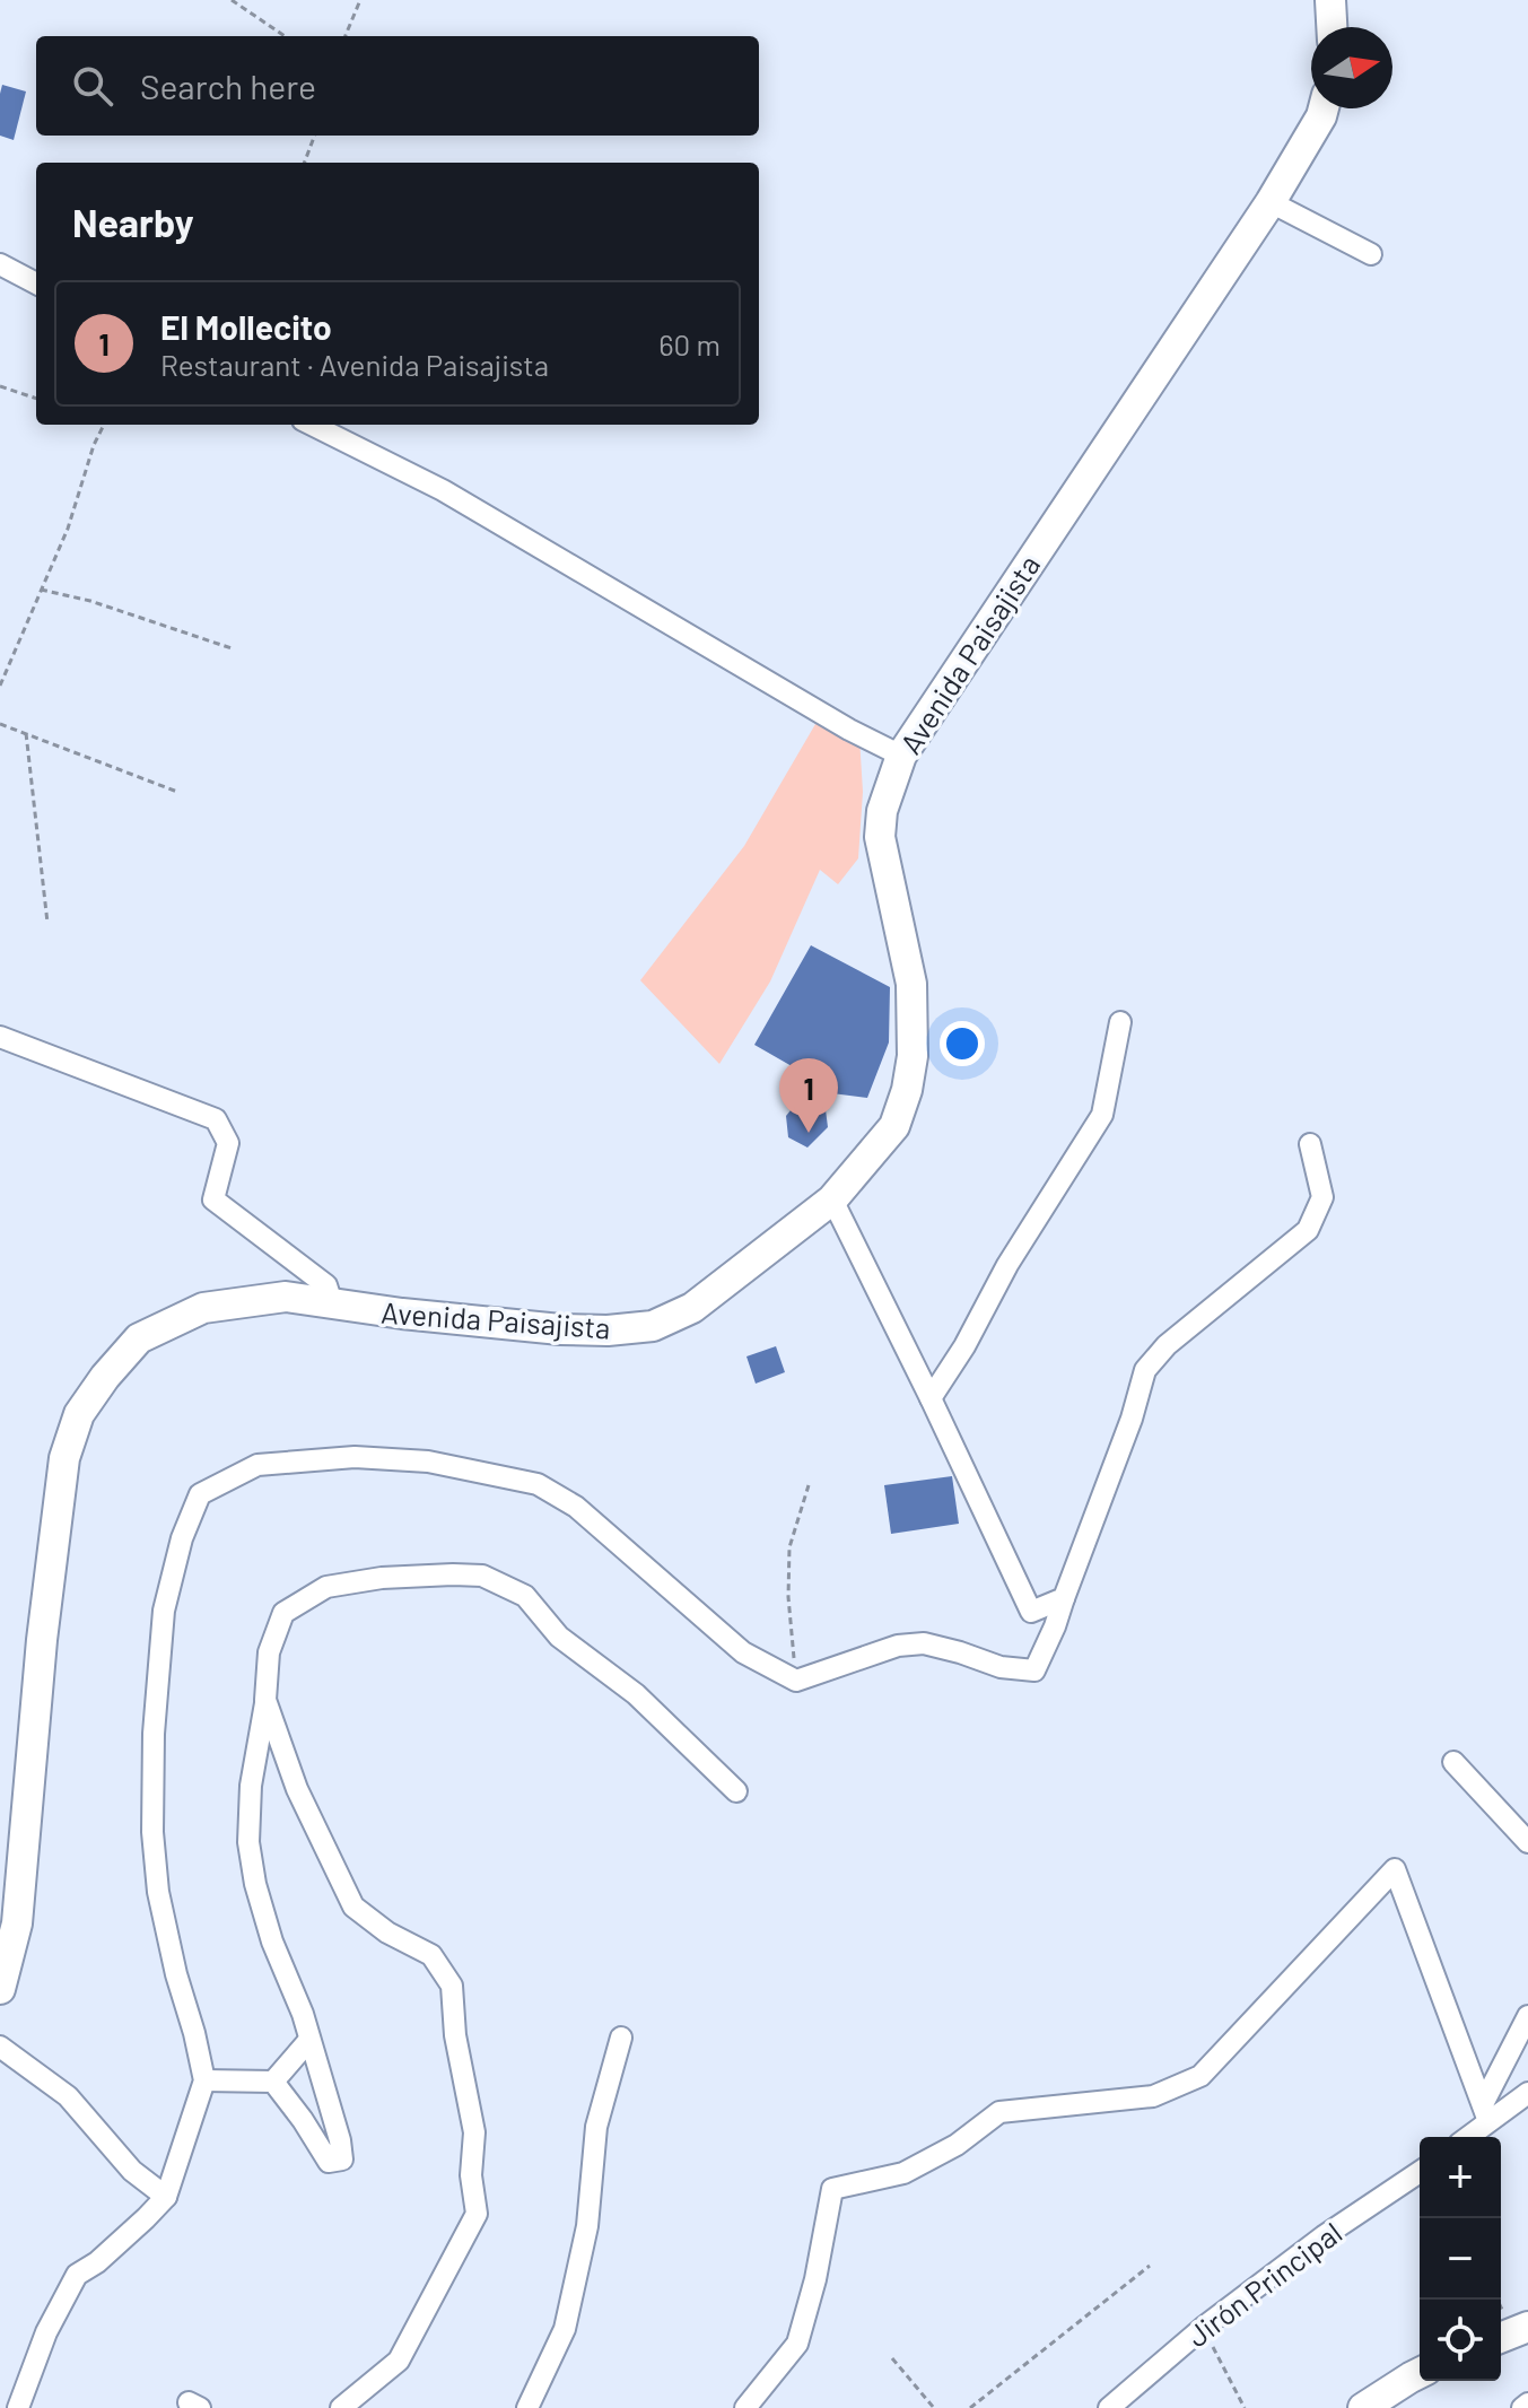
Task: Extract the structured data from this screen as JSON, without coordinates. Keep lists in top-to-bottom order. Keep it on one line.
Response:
{"streets":{"main road":["Avenida Paisajista"],"street":["Jirón Principal"]},"north":"right","page":{"search":"Search here","heading":"Nearby","list":[{"mark":"1","name":"El Mollecito","note":"Restaurant · Avenida Paisajista","value":"60 m"}],"pins":"1","map_buttons":["+","−"]}}
